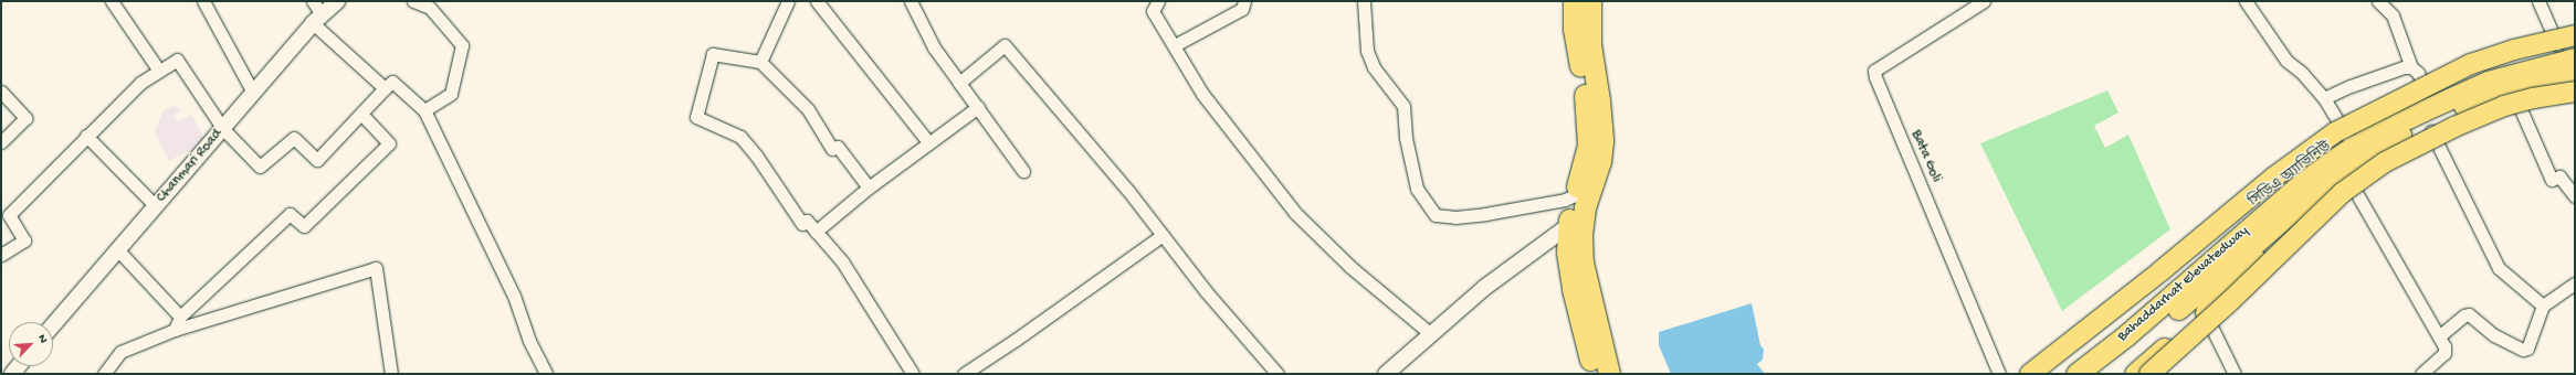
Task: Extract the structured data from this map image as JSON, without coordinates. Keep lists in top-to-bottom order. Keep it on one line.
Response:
{"streets":{"highway":["সিডিএ অ্যাভিনিউ","Bahaddarhat Elevatedway"],"street":["Bata Goli","Chanmari Road"]},"north":"top right"}
